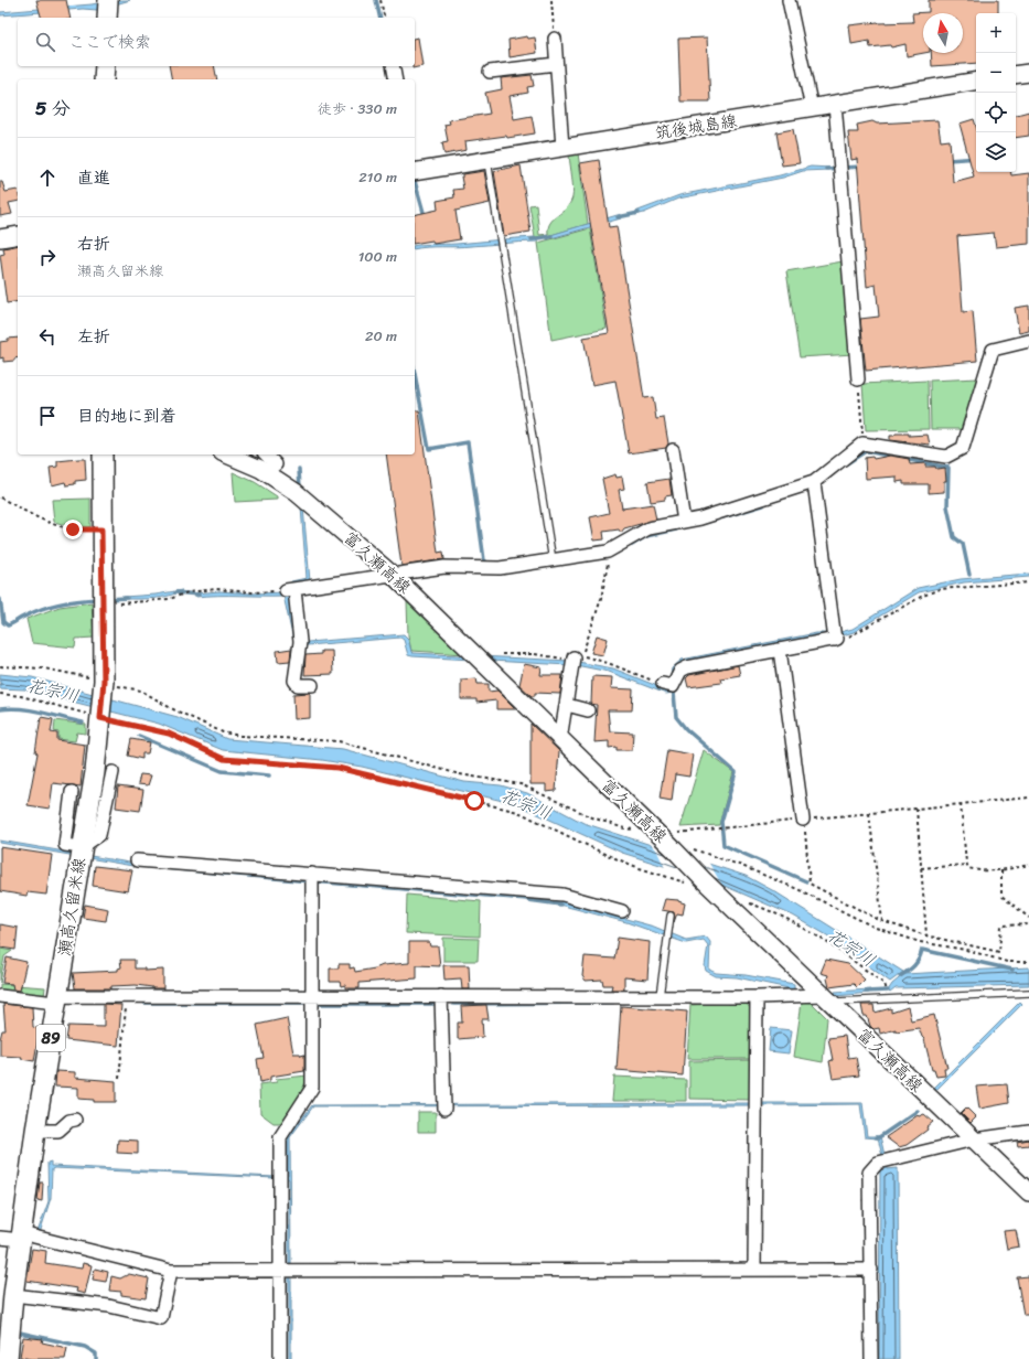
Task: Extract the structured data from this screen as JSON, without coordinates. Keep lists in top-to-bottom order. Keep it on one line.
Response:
{"streets":{"main road":["筑後城島線","富久瀬高線","瀬高久留米線","89"]},"water":["花宗川"],"north":"top","page":{"map_buttons":["+","−"],"search":"ここで検索","heading":["5 分","徒歩 · 330 m"],"list":[["直進","210 m"],["右折","瀬高久留米線","100 m"],["左折","20 m"],"目的地に到着"]}}
